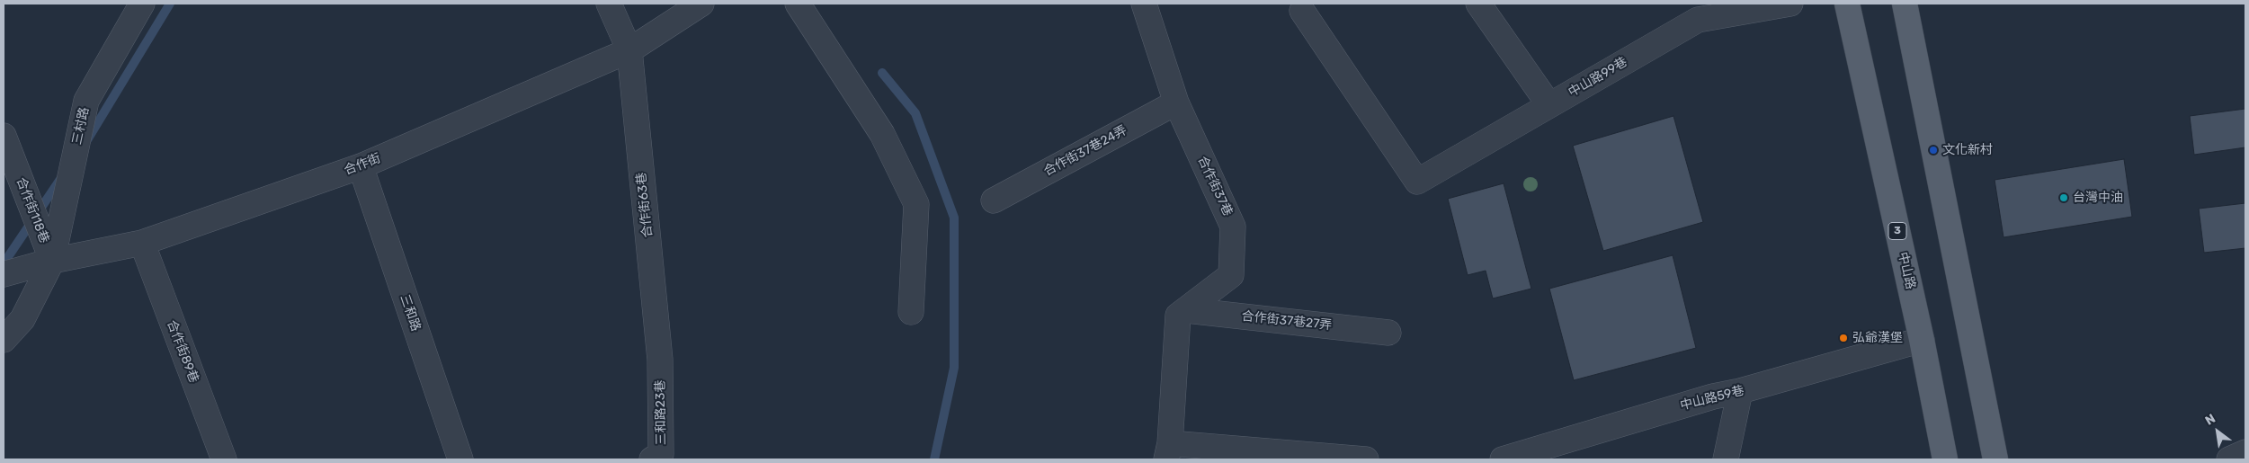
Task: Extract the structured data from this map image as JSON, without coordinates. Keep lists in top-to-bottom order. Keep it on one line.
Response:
{"streets":{"main road":["3","中山路"],"street":["中山路99巷","三村路","合作街37巷24弄","合作街","合作街37巷","合作街63巷","合作街118巷","三和路","合作街37巷27弄","合作街89巷","中山路59巷","三和路23巷"]},"crossings":[["三村路","合作街"],["三村路","合作街118巷"],["合作街37巷24弄","合作街37巷"],["合作街","合作街63巷"],["合作街","合作街118巷"],["合作街","三和路"],["合作街","合作街89巷"],["合作街37巷","合作街37巷27弄"],["合作街63巷","三和路23巷"],["中山路","中山路59巷"]],"places":["文化新村","台灣中油","弘爺漢堡"],"north":"top left"}
